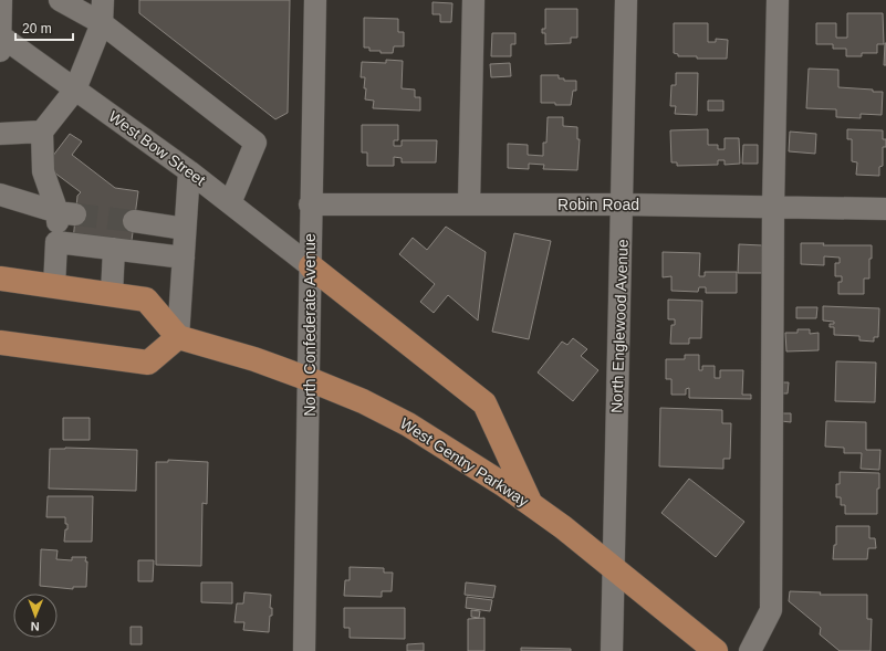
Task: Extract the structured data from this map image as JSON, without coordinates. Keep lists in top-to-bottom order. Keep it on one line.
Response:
{"streets":{"main road":["West Gentry Parkway"],"street":["West Bow Street","Robin Road","North Confederate Avenue","North Englewood Avenue"]},"crossings":[["West Bow Street","North Confederate Avenue"],["Robin Road","North Confederate Avenue"],["Robin Road","North Englewood Avenue"],["North Confederate Avenue","West Gentry Parkway"],["North Englewood Avenue","West Gentry Parkway"]],"scale_bar":"20 m","north":"bottom"}
